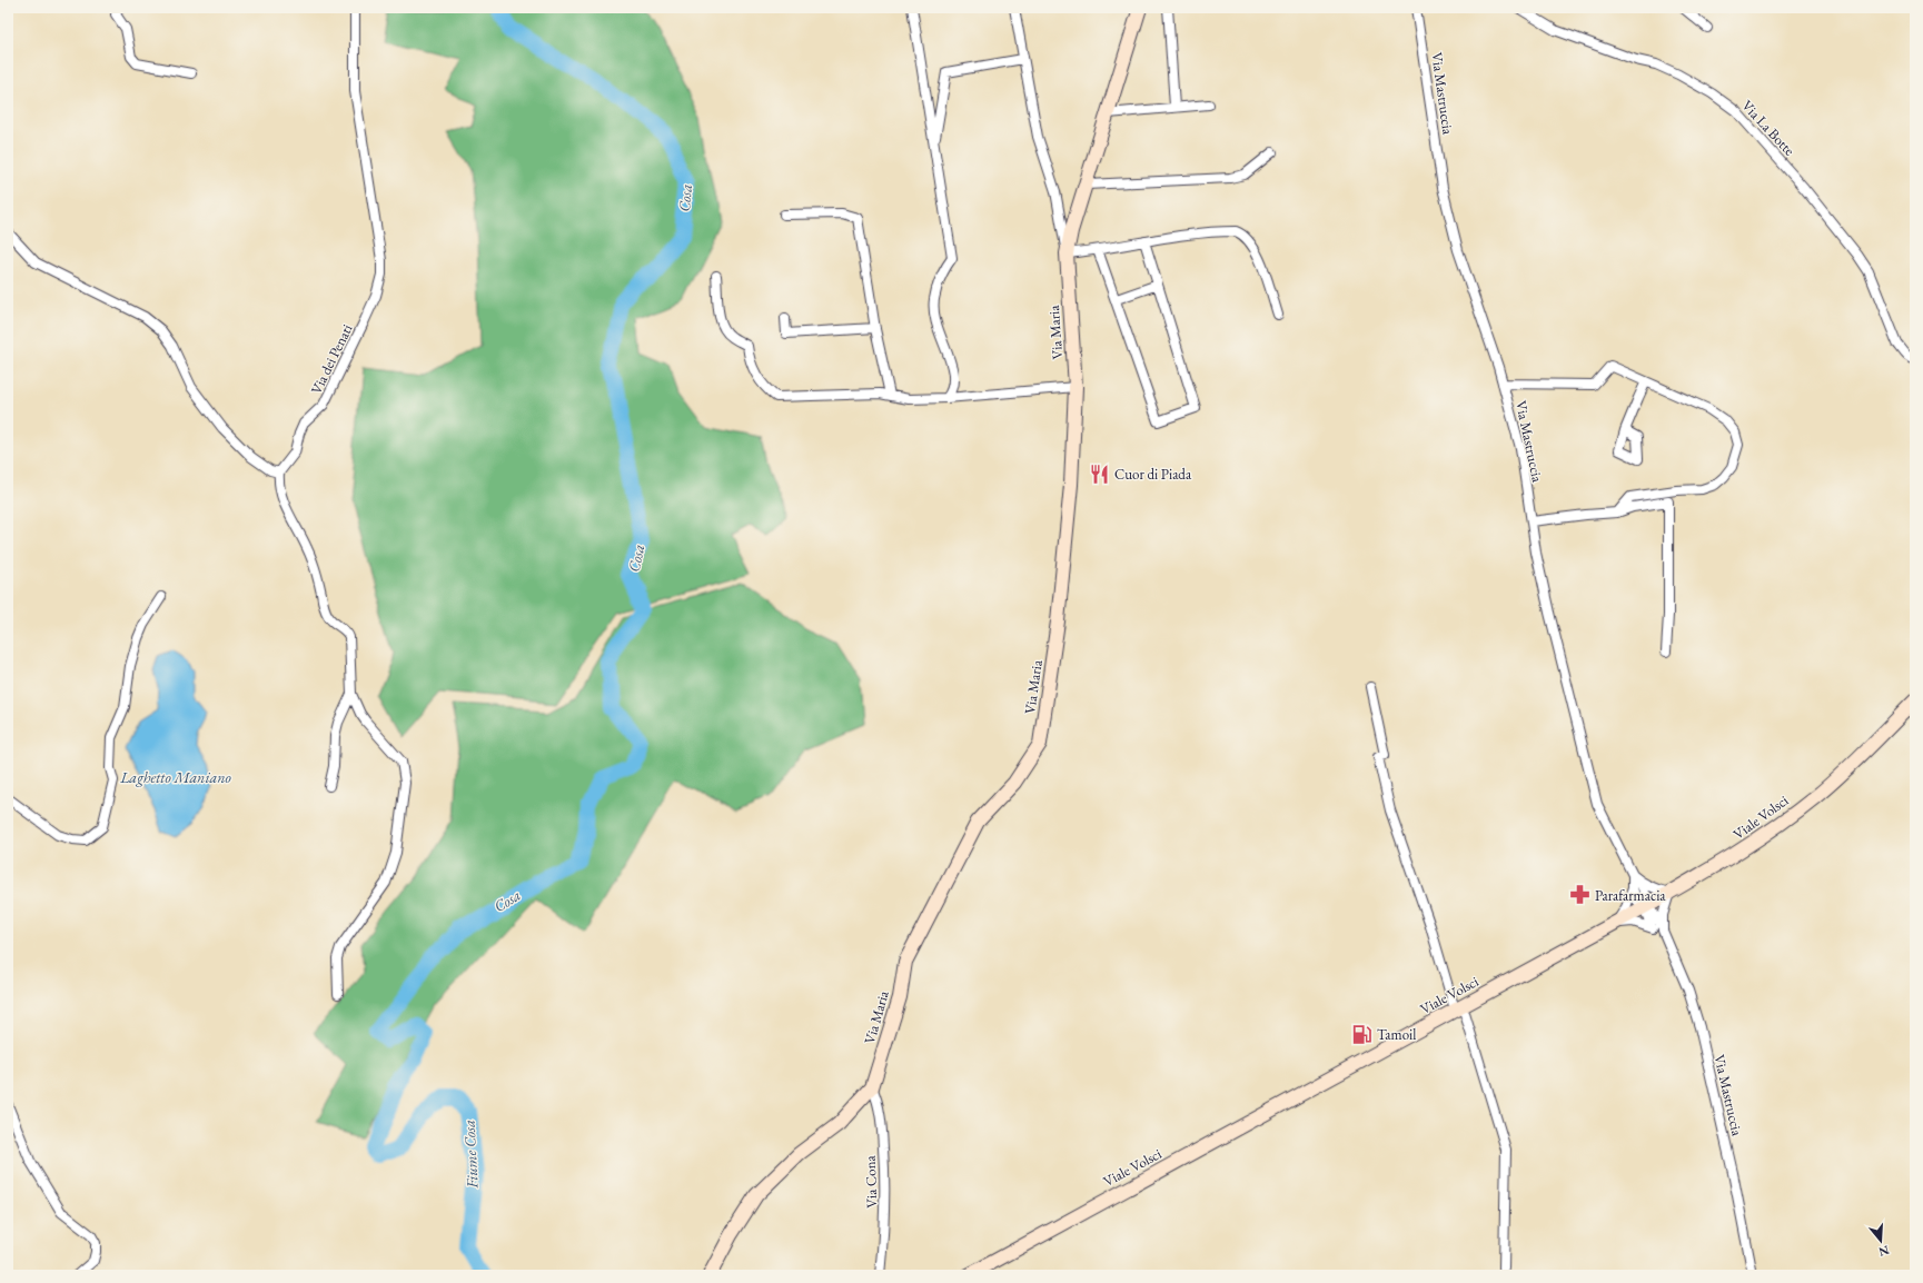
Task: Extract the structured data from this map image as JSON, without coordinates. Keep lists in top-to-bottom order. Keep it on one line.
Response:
{"streets":{"street":["Via Mastruccia","Via La Botte","Via Maria","Via dei Penati","Viale Volsci","Via Cona"]},"crossings":[["Via Mastruccia","Viale Volsci"],["Via Maria","Via Cona"]],"water":["Cosa","Laghetto Maniano","Fiume Cosa"],"places":{"restaurant":["Cuor di Piada"],"pharmacy":["Parafarmacia"],"fuel station":["Tamoil"]},"north":"bottom"}
